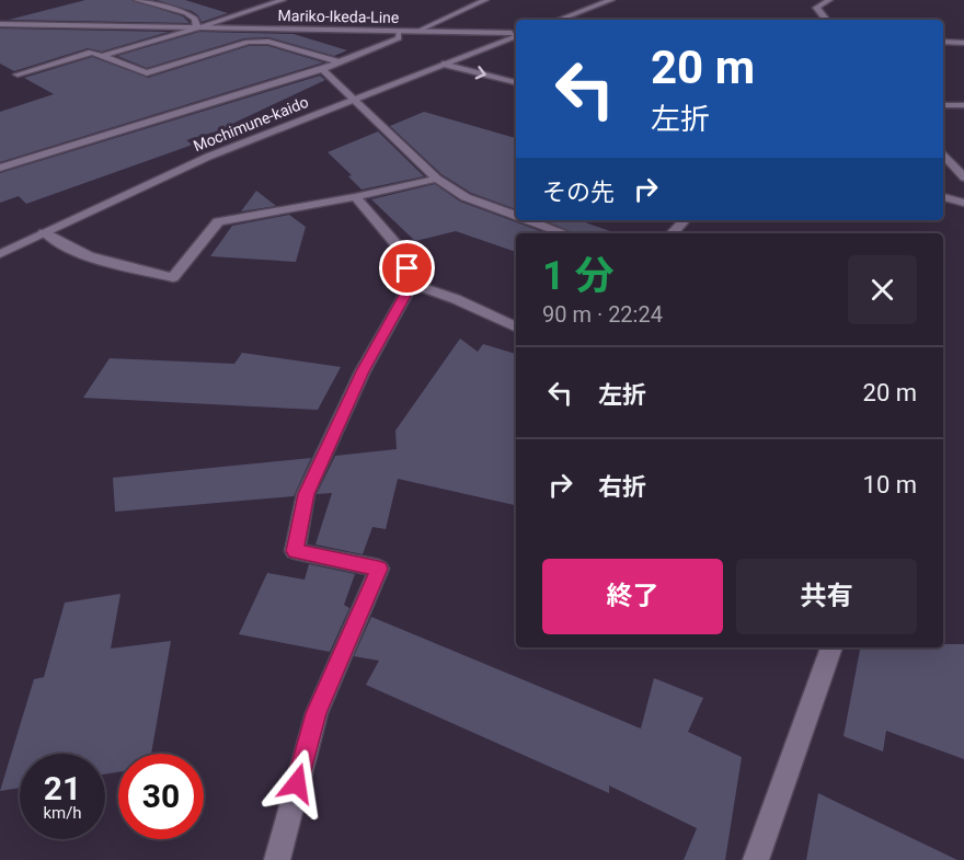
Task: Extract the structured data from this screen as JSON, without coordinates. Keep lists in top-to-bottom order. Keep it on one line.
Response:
{"streets":{"street":["Mariko-Ikeda-Line","Mochimune-kaido"]},"page":{"turn":["20 m","左折"],"then":"その先","heading":["1 分","90 m · 22:24"],"list":[{"name":"左折","value":"20 m"},{"name":"右折","value":"10 m"}],"buttons":["終了","共有"],"speed":"21 km/h","limit":"30"}}
